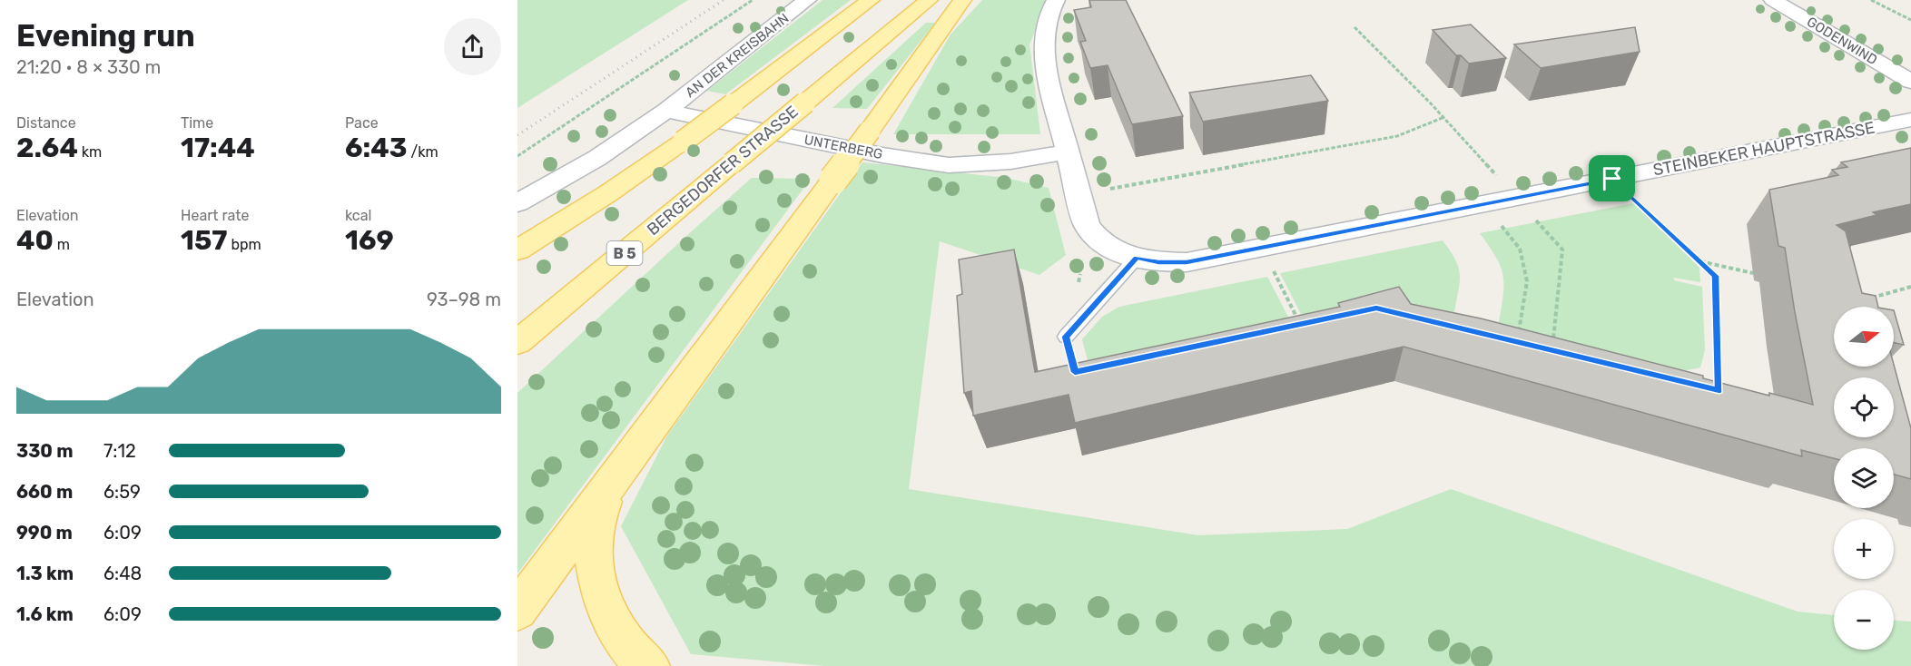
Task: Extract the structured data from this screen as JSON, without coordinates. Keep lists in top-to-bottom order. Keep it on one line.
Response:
{"streets":{"main road":["BERGEDORFER STRASSE","B 5"],"street":["GODENWIND","AN DER KREISBAHN","UNTERBERG","STEINBEKER HAUPTSTRASSE"]},"crossings":[["AN DER KREISBAHN","UNTERBERG"],["UNTERBERG","STEINBEKER HAUPTSTRASSE"]],"north":"right","page":{"heading":["Evening run","21:20 · 8 × 330 m"],"stats":[["Distance","2.64 km"],["Time","17:44"],["Pace","6:43 /km"],["Elevation","40 m"],["Heart rate","157 bpm"],["kcal","169"]],"chart":["Elevation","93–98 m"],"map_buttons":["+","−"],"list":[{"name":"330 m","note":"7:12"},{"name":"660 m","note":"6:59"},{"name":"990 m","note":"6:09"},{"name":"1.3 km","note":"6:48"},{"name":"1.6 km","note":"6:09"}]}}
